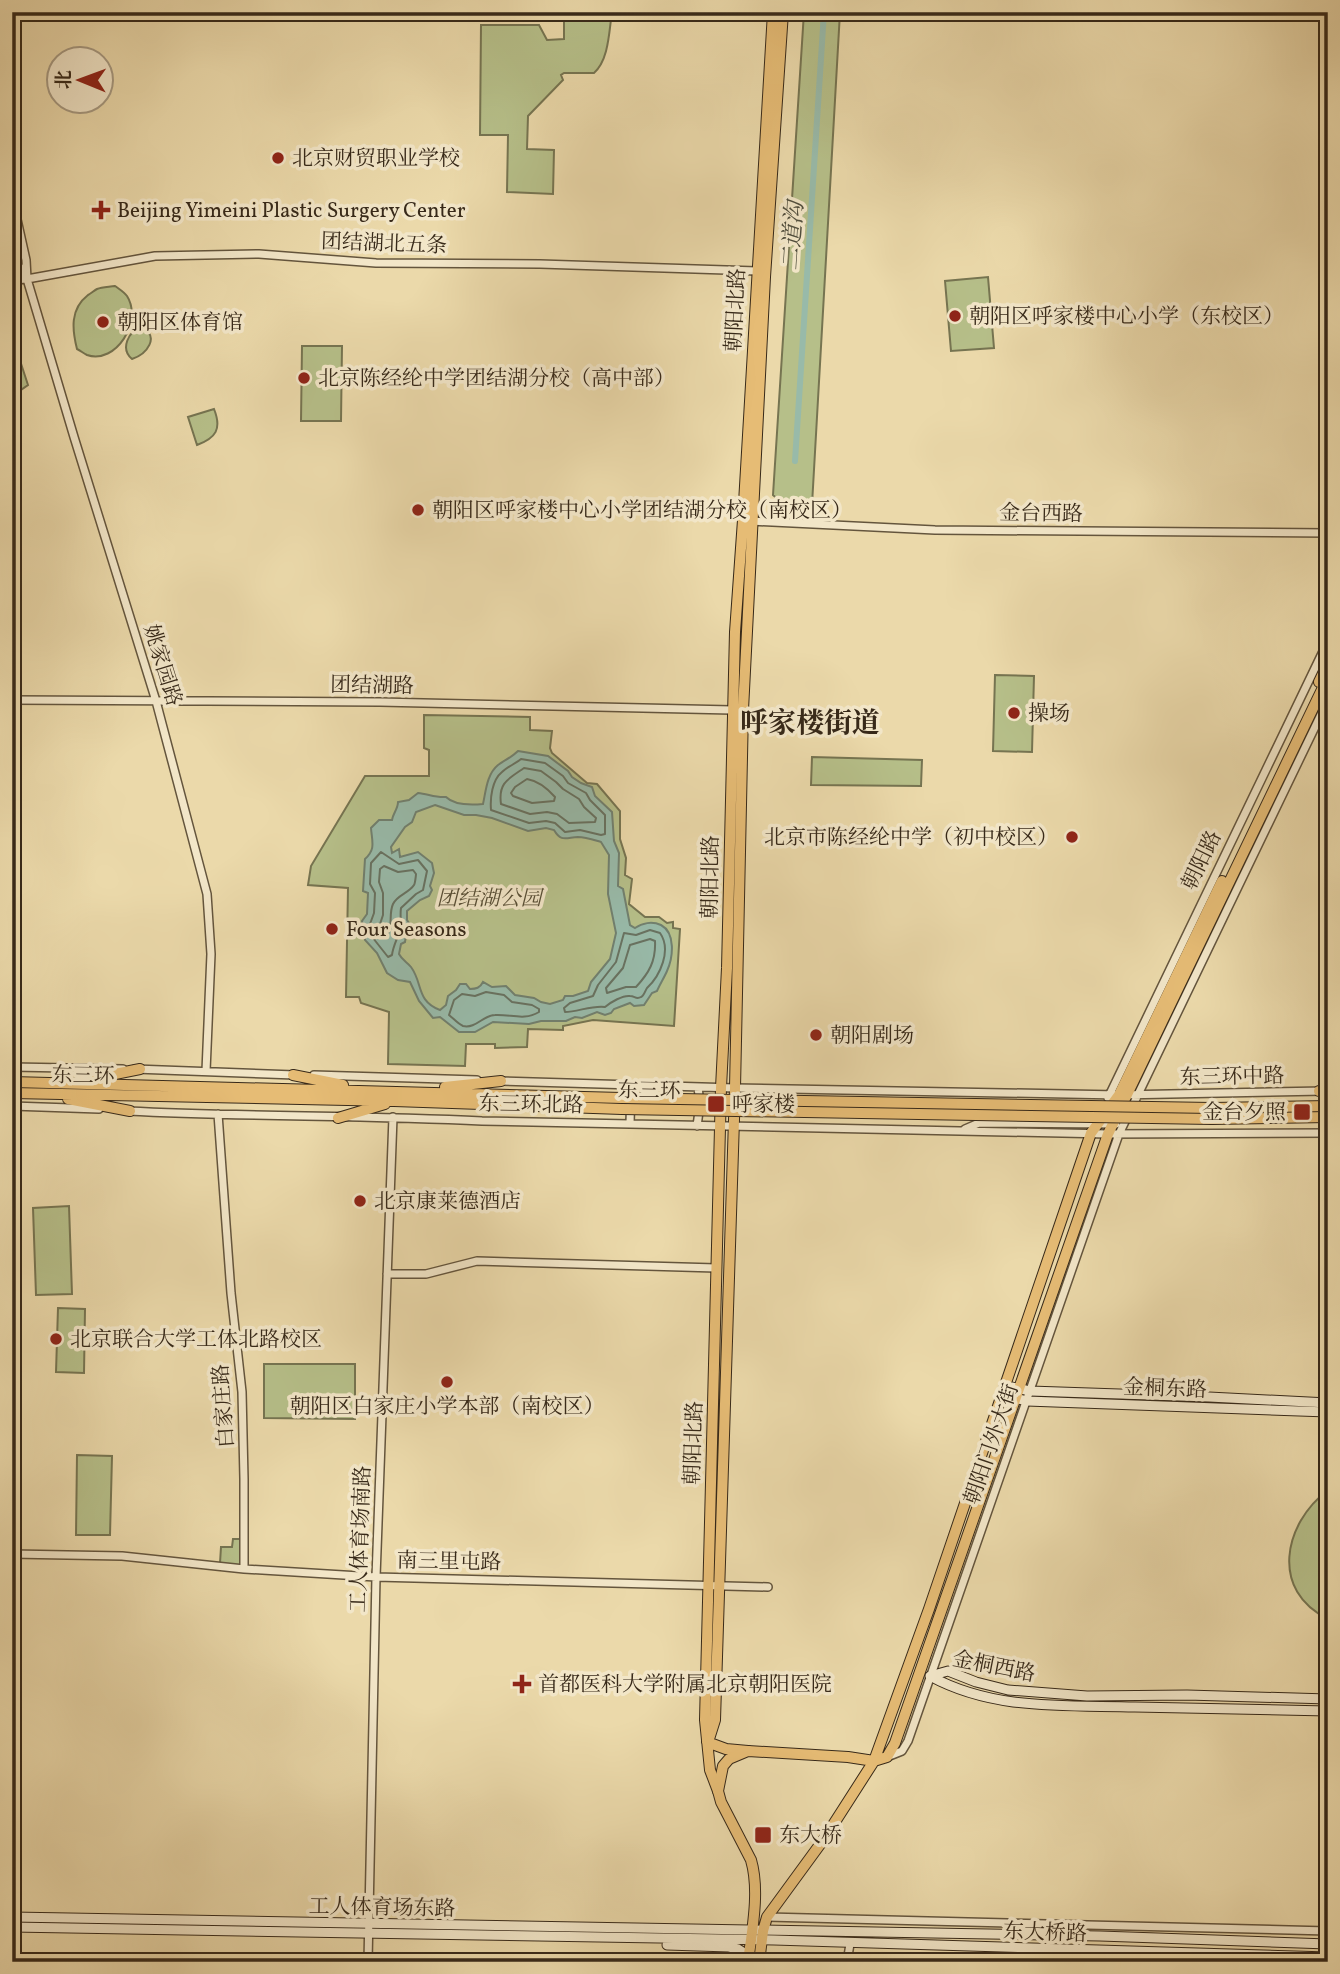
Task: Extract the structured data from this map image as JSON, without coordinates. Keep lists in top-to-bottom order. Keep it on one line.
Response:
{"streets":{"main road":["朝阳北路","朝阳路","东三环","金桐东路","朝阳门外大街","金桐西路","工人体育场东路","东大桥路"],"street":["团结湖北五条","金台西路","姚家园路","团结湖路","东三环中路","东三环北路","白家庄路","工人体育场南路","南三里屯路"]},"crossings":[["团结湖北五条","朝阳北路"],["团结湖北五条","姚家园路"],["朝阳北路","金台西路"],["朝阳北路","团结湖路"],["朝阳北路","东三环北路"],["朝阳北路","南三里屯路"],["朝阳北路","工人体育场东路"],["姚家园路","团结湖路"],["姚家园路","东三环北路"],["朝阳路","东三环中路"],["朝阳路","朝阳门外大街"],["东三环中路","朝阳门外大街"],["东三环北路","白家庄路"],["东三环北路","朝阳门外大街"],["东三环北路","工人体育场南路"],["金桐东路","朝阳门外大街"],["白家庄路","南三里屯路"],["朝阳门外大街","金桐西路"],["工人体育场南路","南三里屯路"],["工人体育场南路","工人体育场东路"]],"districts":["呼家楼街道"],"water":["二道沟"],"parks":["团结湖公园"],"places":{"other":["北京财贸职业学校","朝阳区呼家楼中心小学（东校区）","朝阳区体育馆","北京陈经纶中学团结湖分校（高中部）","朝阳区呼家楼中心小学团结湖分校（南校区）","操场","北京市陈经纶中学（初中校区）","Four Seasons","朝阳剧场","北京康莱德酒店","北京联合大学工体北路校区","朝阳区白家庄小学本部（南校区）"],"health":["Beijing Yimeini Plastic Surgery Center","首都医科大学附属北京朝阳医院"],"transit":["呼家楼","金台夕照","东大桥"]},"north":"left"}
